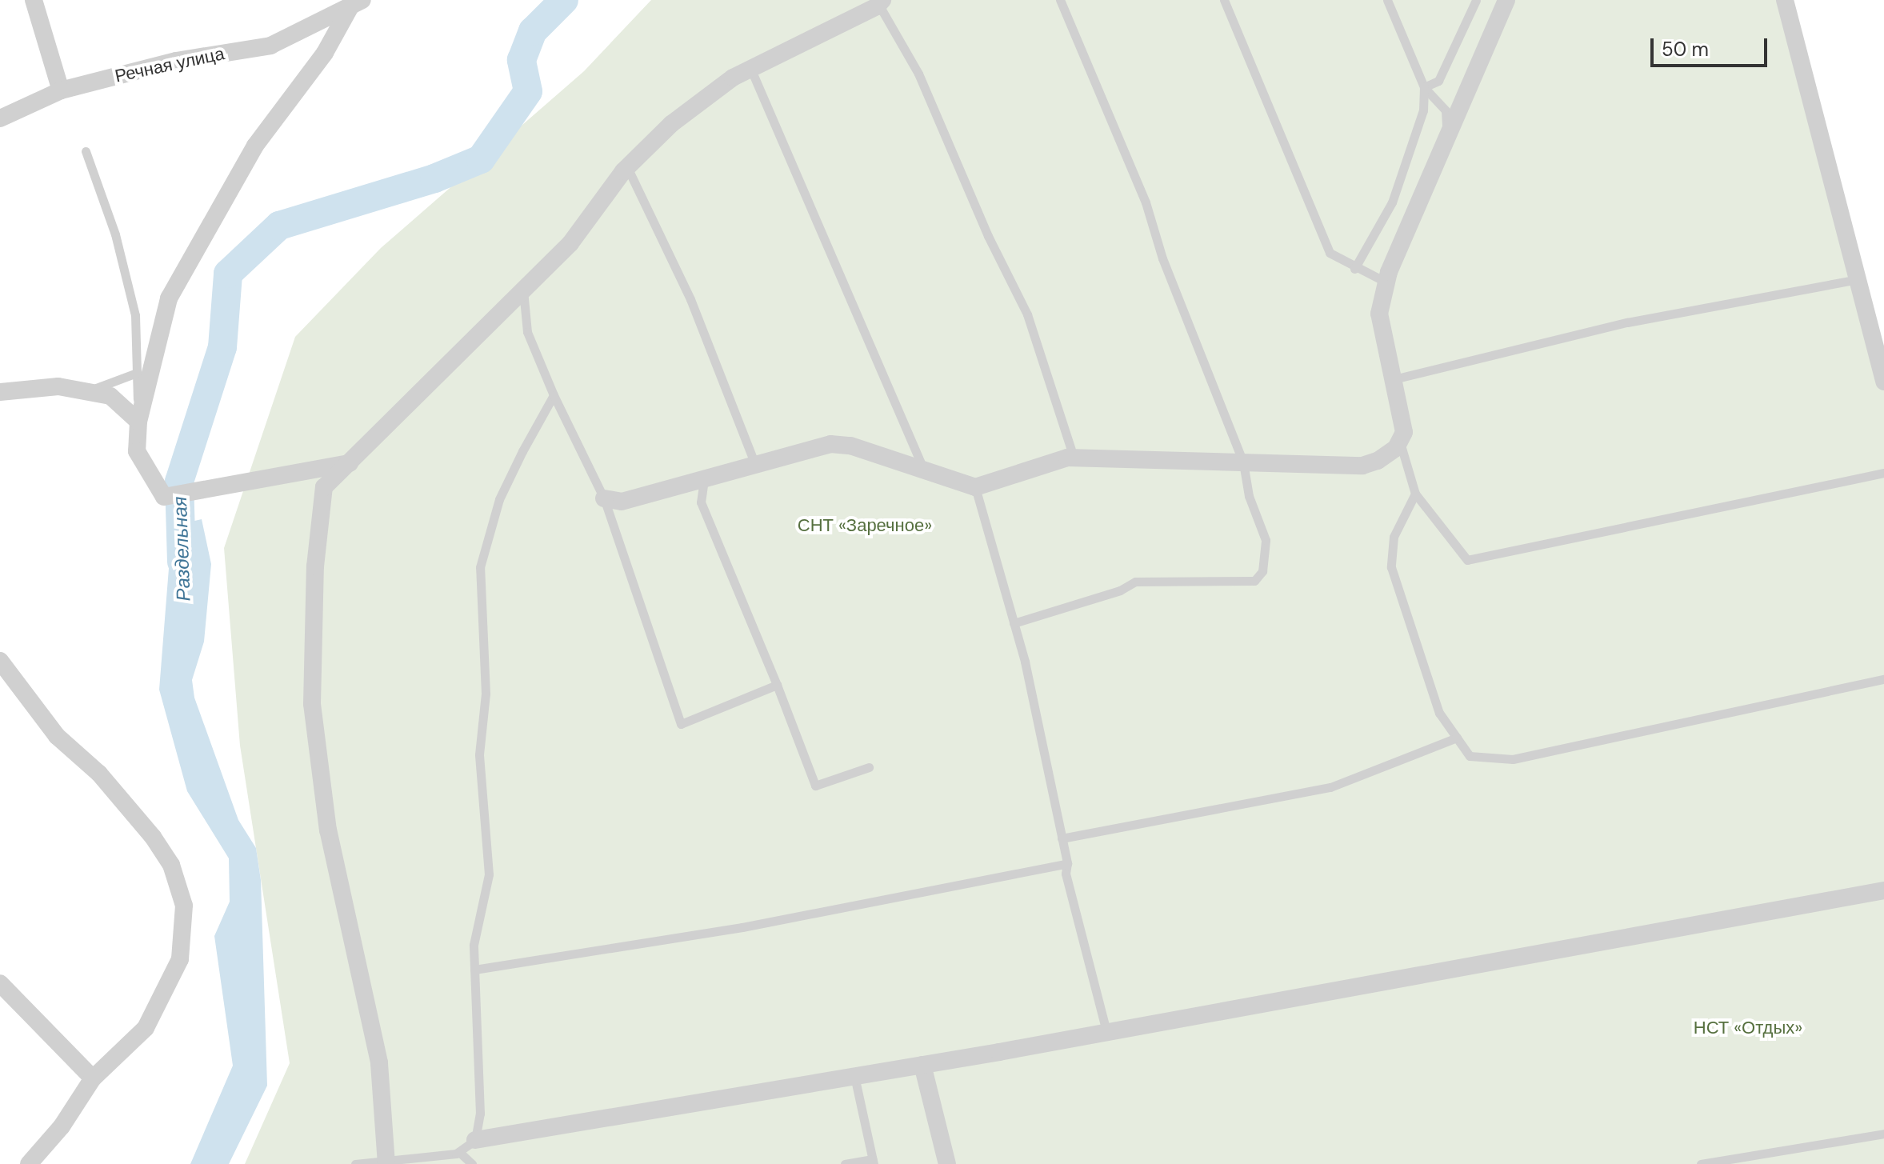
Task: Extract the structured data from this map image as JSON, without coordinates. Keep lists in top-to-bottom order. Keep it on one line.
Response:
{"streets":{"street":["Речная улица"]},"water":["Раздельная"],"parks":["СНТ «Заречное»","НСТ «Отдых»"],"scale_bar":"50 m"}
